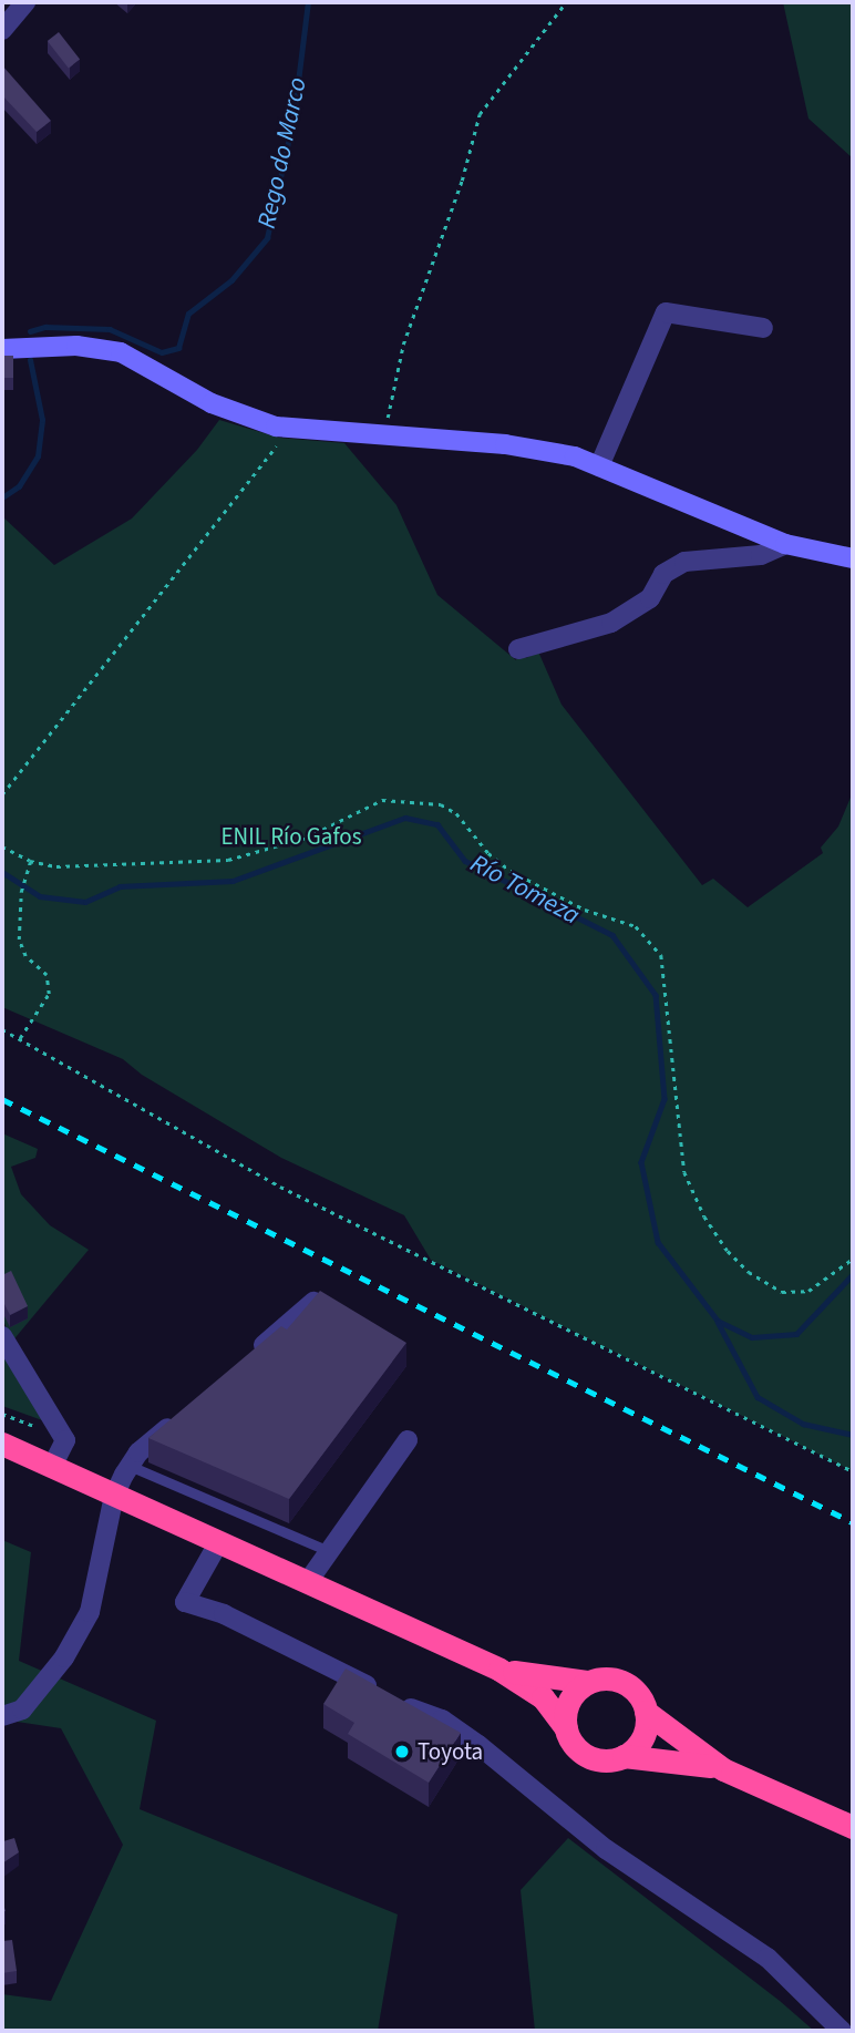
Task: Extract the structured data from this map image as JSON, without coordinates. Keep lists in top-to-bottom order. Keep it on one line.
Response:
{"water":["Rego do Marco","Río Tomeza"],"parks":["ENIL Río Gafos"],"places":["Toyota"]}
